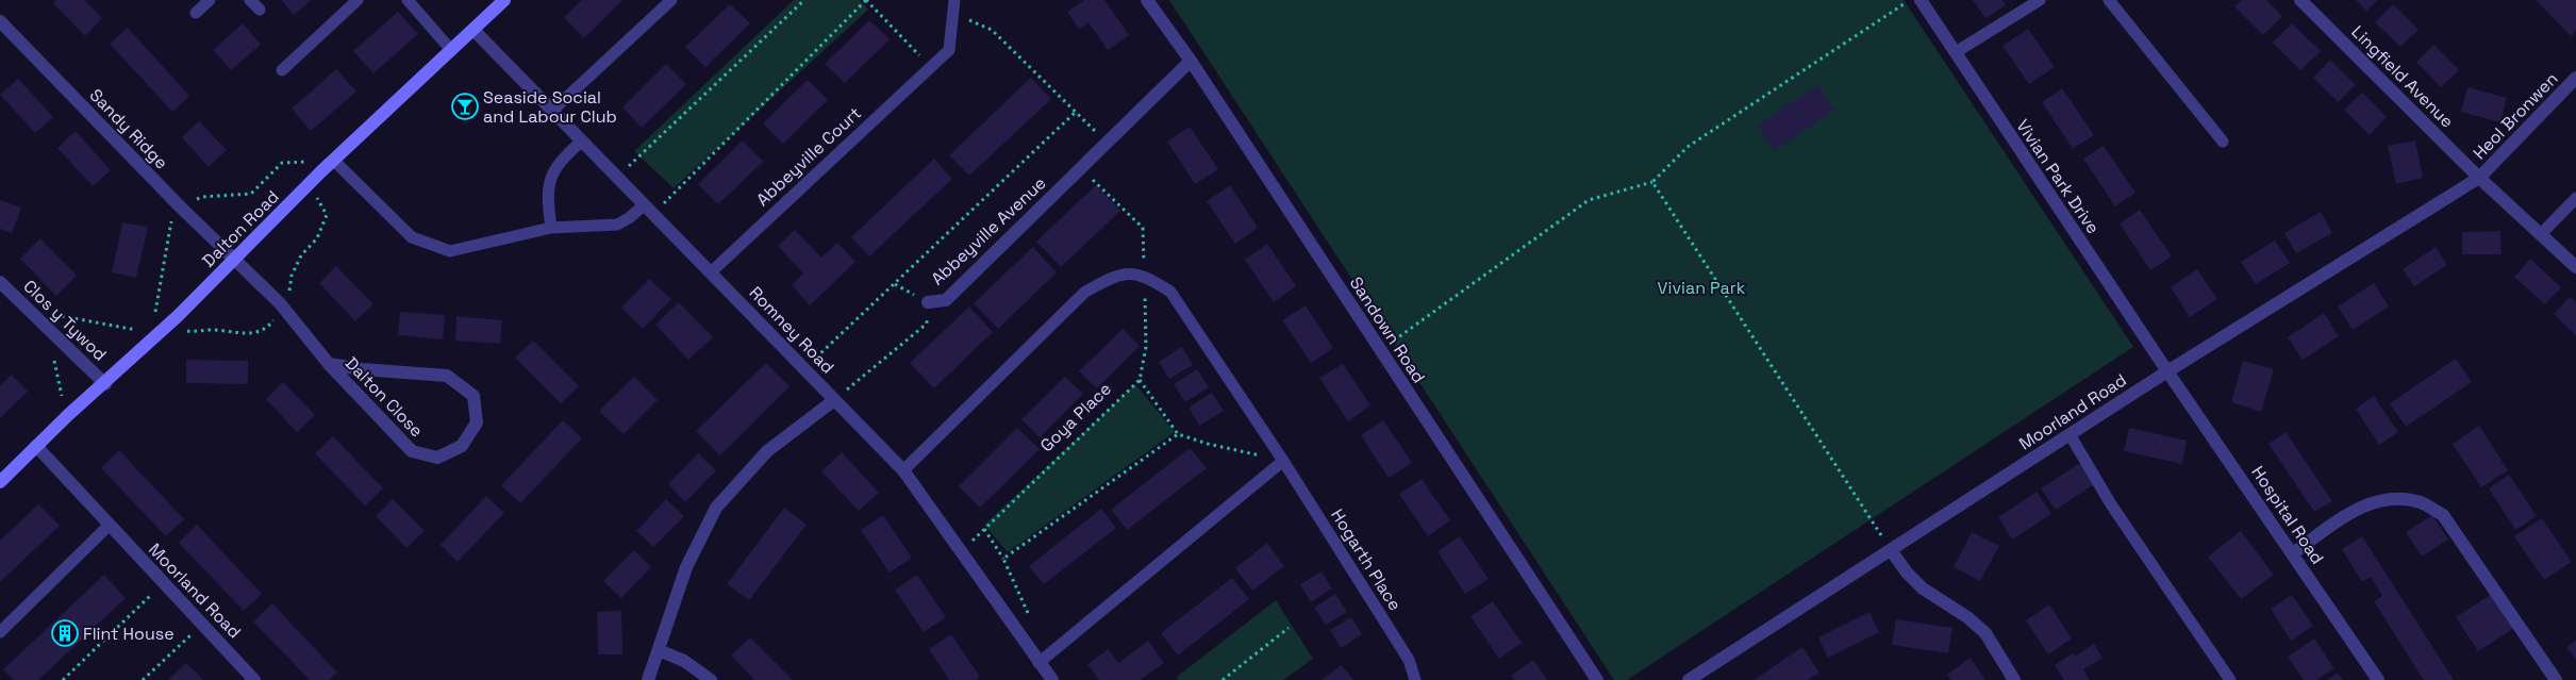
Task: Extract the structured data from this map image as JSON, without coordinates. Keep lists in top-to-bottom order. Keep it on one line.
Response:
{"streets":{"street":["Lingfield Avenue","Heol Bronwen","Sandy Ridge","Vivian Park Drive","Dalton Road","Abbeyville Avenue","Clos y Tywod","Romney Road","Sandown Road","Dalton Close","Moorland Road","Hospital Road"],"lane":["Abbeyville Court","Hogarth Place"],"path":["Goya Place"]},"crossings":[["Lingfield Avenue","Heol Bronwen"],["Lingfield Avenue","Moorland Road"],["Heol Bronwen","Moorland Road"],["Sandy Ridge","Dalton Road"],["Sandy Ridge","Dalton Close"],["Abbeyville Court","Romney Road"],["Vivian Park Drive","Moorland Road"],["Vivian Park Drive","Hospital Road"],["Dalton Road","Clos y Tywod"],["Dalton Road","Romney Road"],["Dalton Road","Dalton Close"],["Dalton Road","Moorland Road"],["Abbeyville Avenue","Romney Road"],["Abbeyville Avenue","Sandown Road"],["Romney Road","Goya Place"],["Moorland Road","Hospital Road"]],"parks":["Vivian Park"],"places":{"bar":["Seaside Social and Labour Club"],"building":["Flint House"]}}
